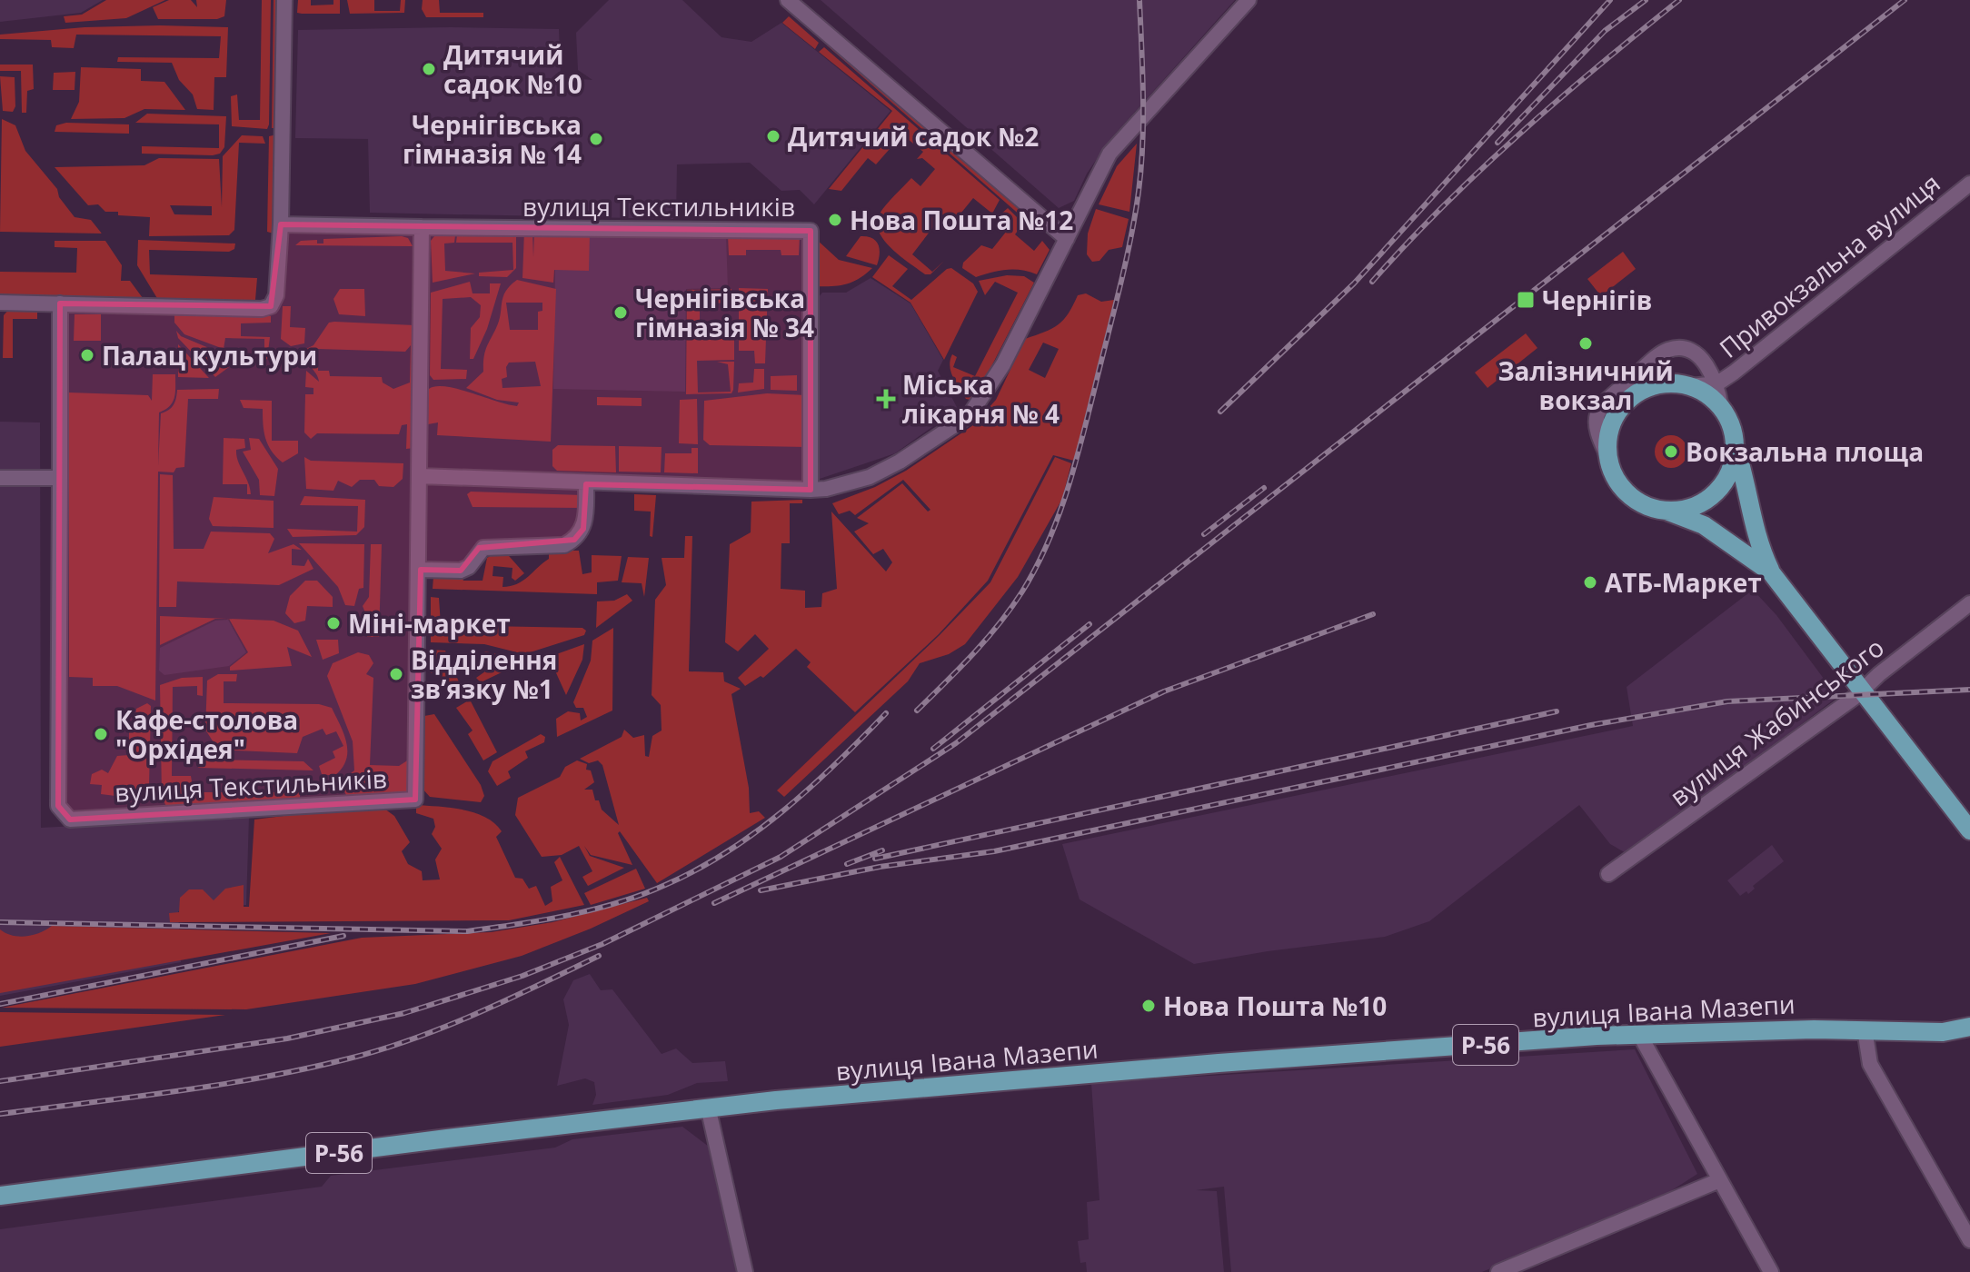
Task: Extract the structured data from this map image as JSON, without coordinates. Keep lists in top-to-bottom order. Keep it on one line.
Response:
{"streets":{"main road":["вулиця Івана Мазепи","Р-56"],"street":["вулиця Текстильників","Привокзальна вулиця","вулиця Жабинського"]},"places":{"other":["Дитячий садок №10","Дитячий садок №2","Чернігівська гімназія № 14","Нова Пошта №12","Чернігівська гімназія № 34","Залізничний вокзал","Палац культури","Вокзальна площа","АТБ-Маркет","Міні-маркет","Відділення зв’язку №1","Кафе-столова \"Орхідея\"","Нова Пошта №10"],"transit":["Чернігів"],"health":["Міська лікарня № 4"]}}
